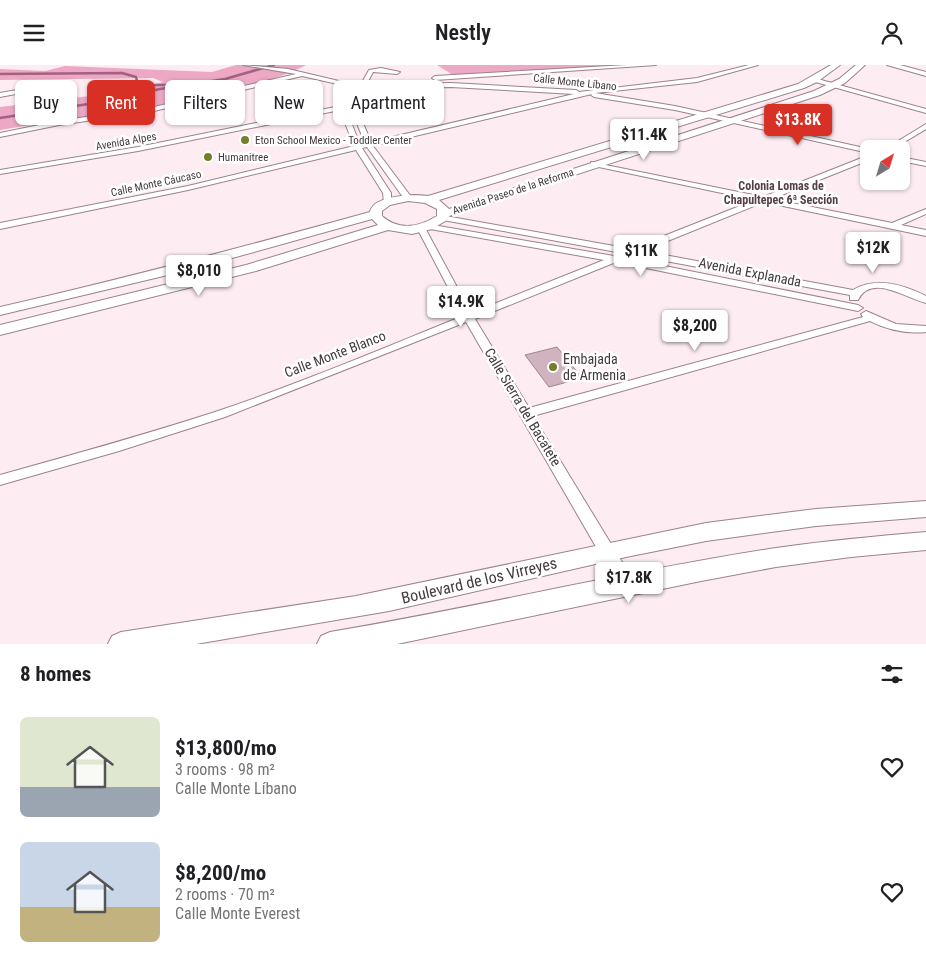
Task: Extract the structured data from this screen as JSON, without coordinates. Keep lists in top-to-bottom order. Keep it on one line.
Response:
{"streets":{"main road":["Avenida Paseo de la Reforma","Boulevard de los Virreyes"],"street":["Calle Monte Líbano","Avenida Alpes","Calle Monte Cáucaso","Avenida Explanada","Calle Monte Blanco","Calle Sierra del Bacatete"]},"crossings":[["Calle Monte Líbano","Calle Monte Cáucaso"],["Calle Monte Líbano","Avenida Paseo de la Reforma"],["Avenida Paseo de la Reforma","Avenida Explanada"],["Avenida Explanada","Calle Monte Blanco"],["Avenida Explanada","Calle Sierra del Bacatete"],["Calle Monte Blanco","Calle Sierra del Bacatete"],["Calle Sierra del Bacatete","Boulevard de los Virreyes"]],"districts":["Colonia Lomas de Chapultepec 6ª Sección"],"places":["Eton School Mexico - Toddler Center","Humanitree","Embajada de Armenia"],"north":"top right","page":{"header":"Nestly","chip":["Buy","Rent","Filters","New","Apartment"],"price":["$13.8K","$11.4K","$12K","$11K","$8,010","$14.9K","$8,200","$17.8K"],"heading":"8 homes","list":[{"name":"$13,800/mo","note":"3 rooms · 98 m² · Calle Monte Líbano"},{"name":"$8,200/mo","note":"2 rooms · 70 m² · Calle Monte Everest"}]}}
